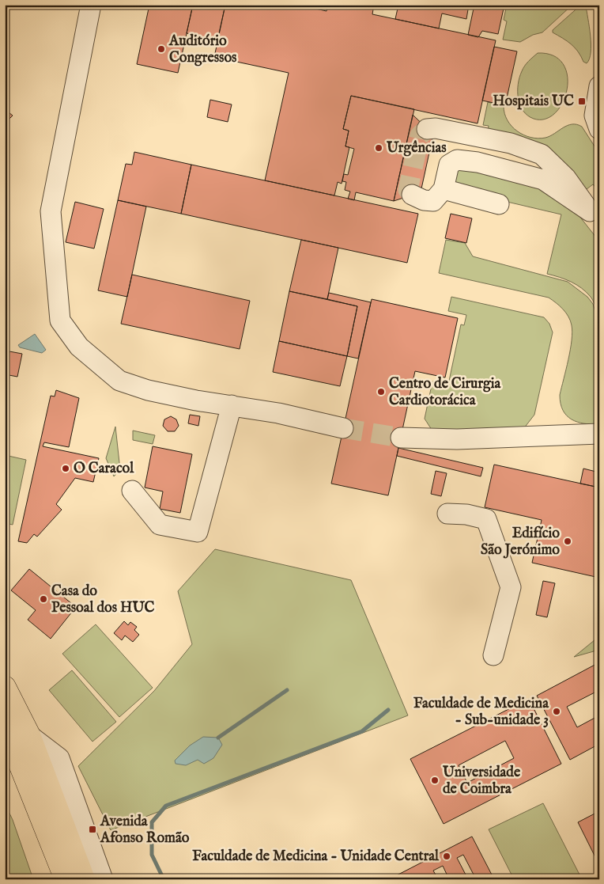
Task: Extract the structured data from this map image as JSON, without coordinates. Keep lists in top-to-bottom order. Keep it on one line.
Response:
{"places":{"other":["Auditório Congressos","Urgências","Centro de Cirurgia Cardiotorácica","O Caracol","Edifício São Jerónimo","Casa do Pessoal dos HUC","Faculdade de Medicina - Sub-unidade 3","Universidade de Coimbra","Faculdade de Medicina - Unidade Central"],"transit":["Hospitais UC","Avenida Afonso Romão"]}}
